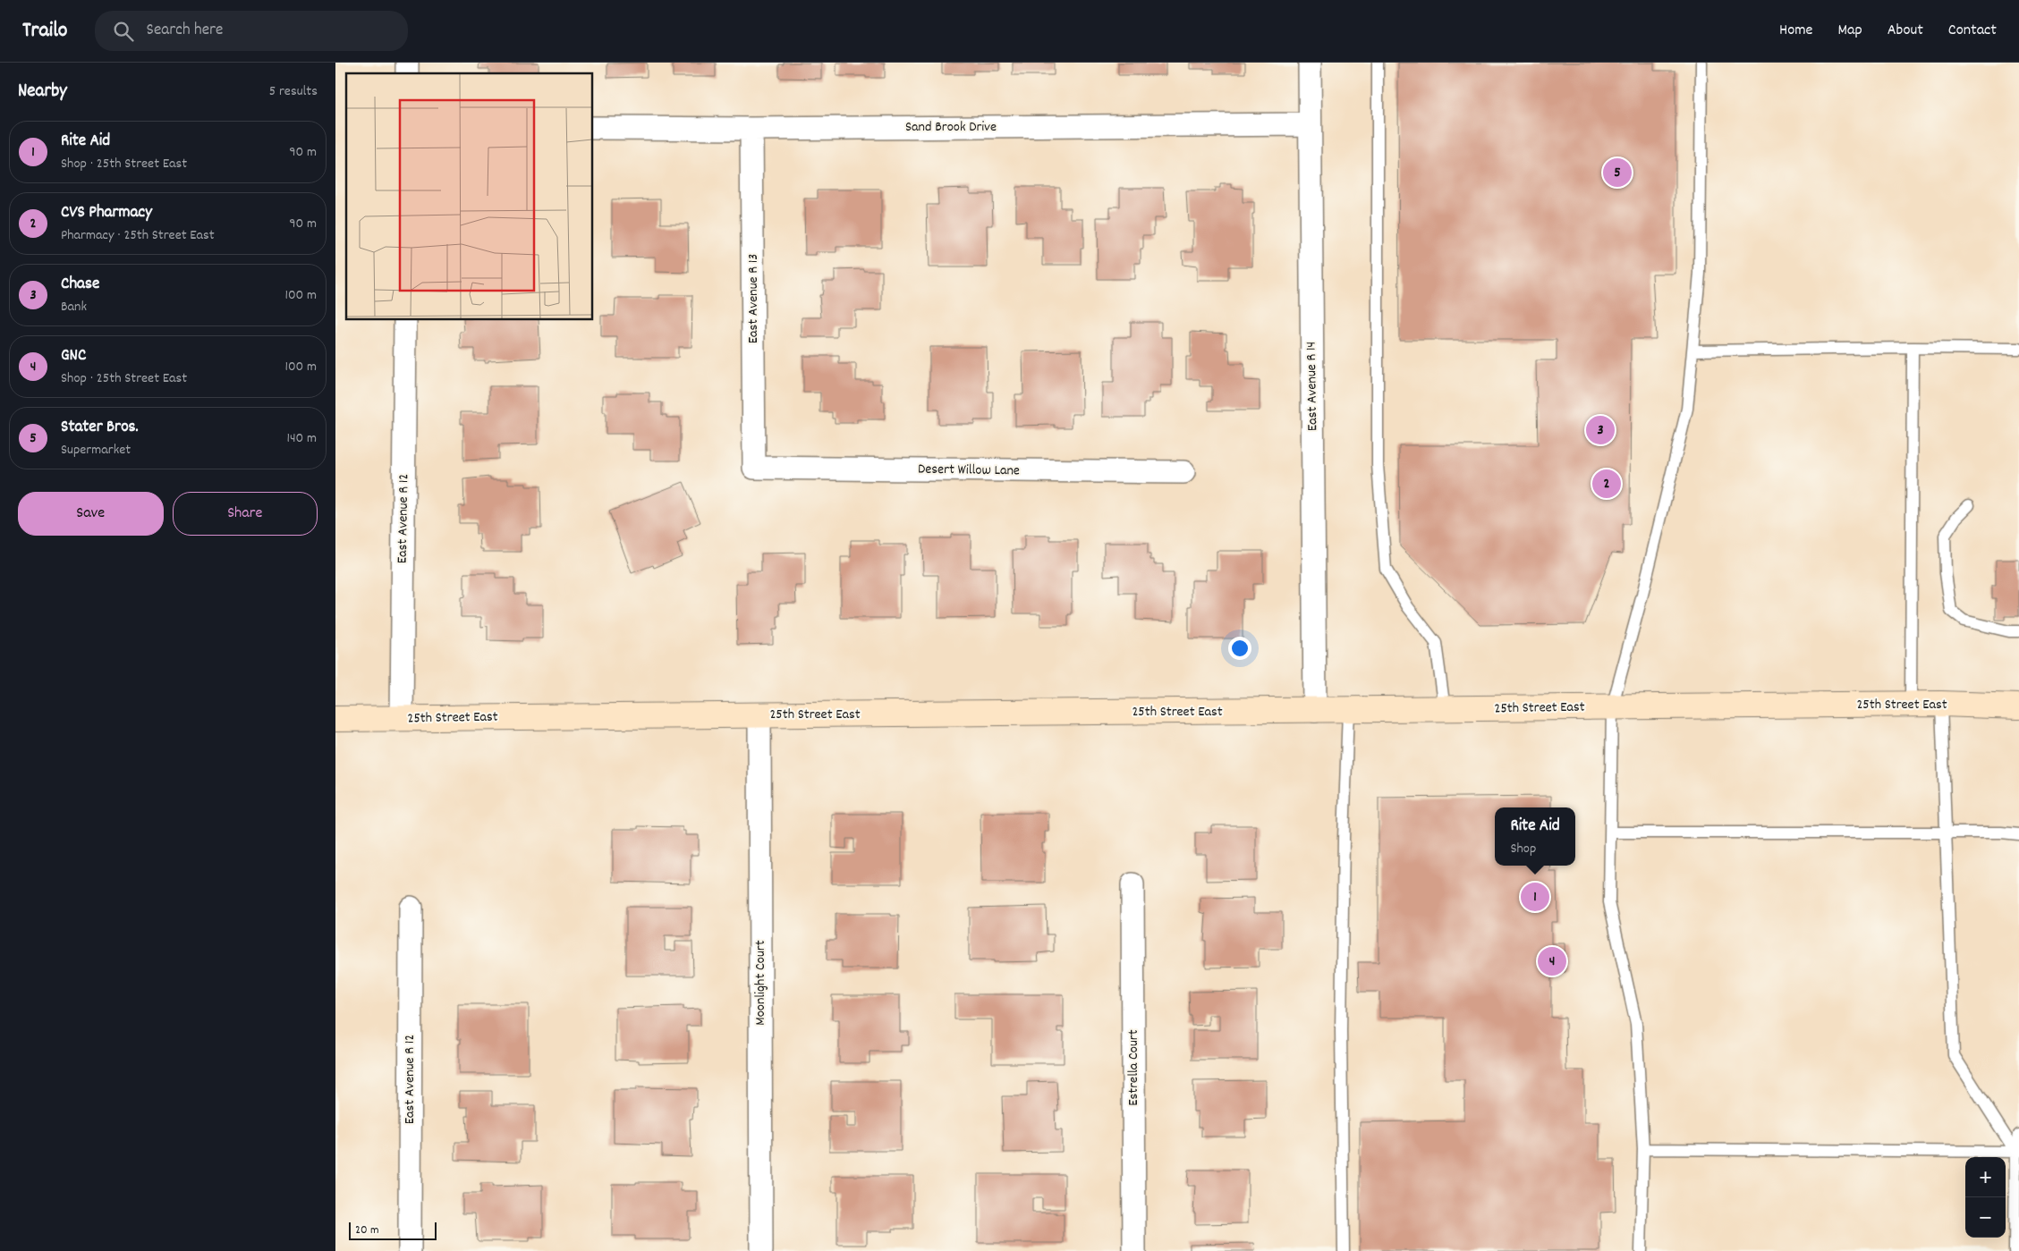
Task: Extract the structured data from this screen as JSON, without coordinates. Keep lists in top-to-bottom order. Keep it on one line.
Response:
{"streets":{"main road":["25th Street East"],"street":["Sand Brook Drive","East Avenue R 13","East Avenue R 14","Desert Willow Lane","East Avenue R 12","Moonlight Court","Estrella Court"]},"crossings":[["Sand Brook Drive","East Avenue R 13"],["Sand Brook Drive","East Avenue R 14"],["East Avenue R 13","Desert Willow Lane"],["East Avenue R 14","25th Street East"],["East Avenue R 12","25th Street East"],["25th Street East","Moonlight Court"]],"scale_bar":"20 m","page":{"header":"Trailo","search":"Search here","nav":["Home","Map","About","Contact"],"heading":["Nearby","5 results"],"list":[{"mark":"1","name":"Rite Aid","note":"Shop · 25th Street East","value":"90 m"},{"mark":"2","name":"CVS Pharmacy","note":"Pharmacy · 25th Street East","value":"90 m"},{"mark":"3","name":"Chase","note":"Bank","value":"100 m"},{"mark":"4","name":"GNC","note":"Shop · 25th Street East","value":"100 m"},{"mark":"5","name":"Stater Bros.","note":"Supermarket","value":"140 m"}],"pins":["5","3","2","1","4"],"buttons":["Save","Share"],"popup":["Rite Aid","Shop"],"map_buttons":["+","−"],"scale":"20 m"}}
